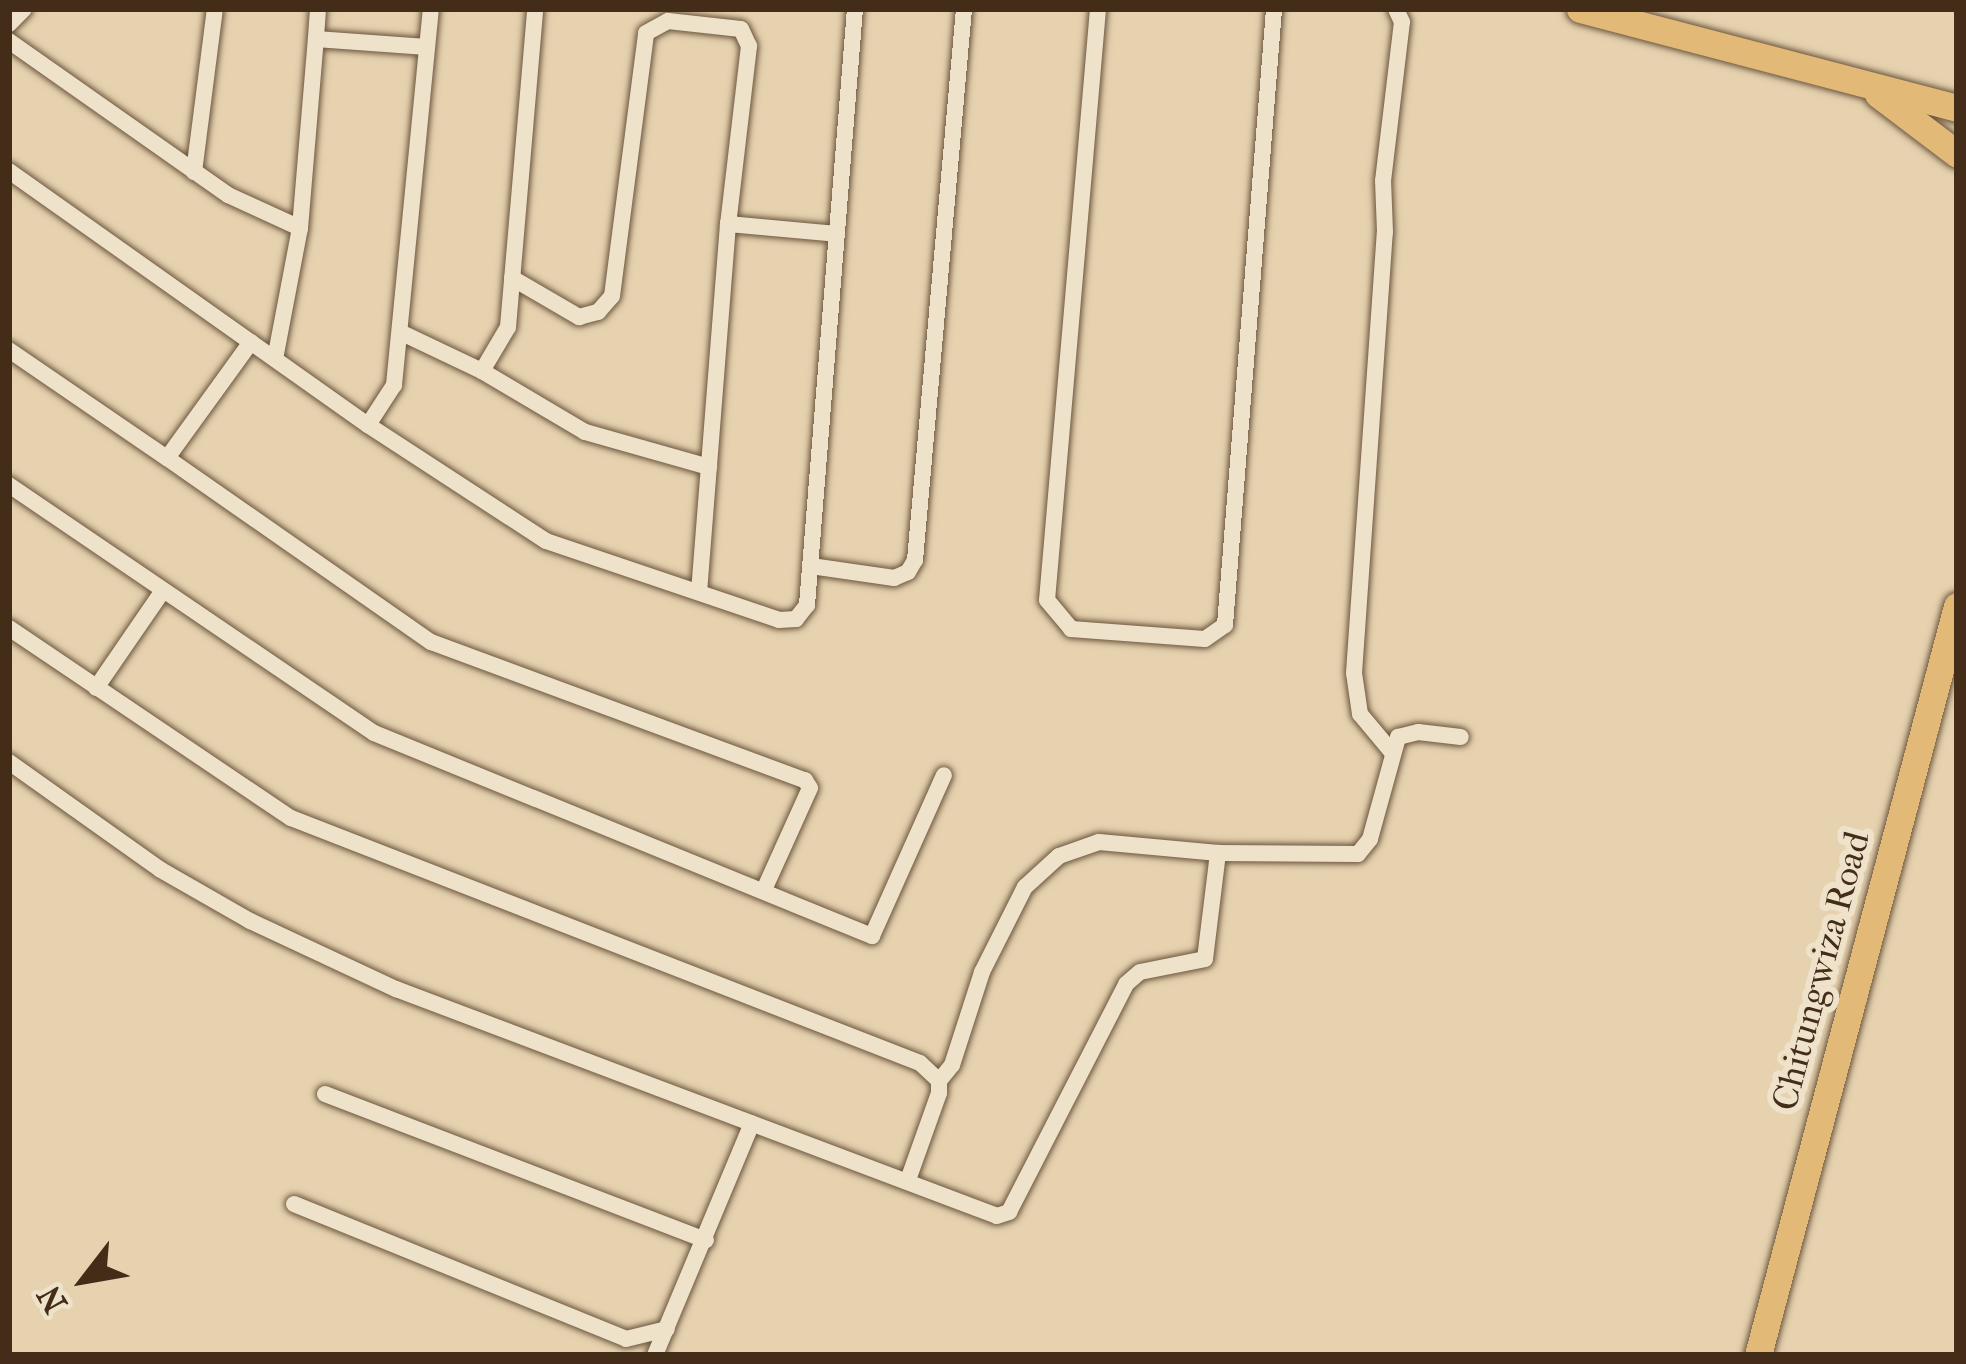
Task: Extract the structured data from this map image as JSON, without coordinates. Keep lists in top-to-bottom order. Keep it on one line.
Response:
{"streets":{"main road":["Chitungwiza Road"]},"north":"bottom left"}
